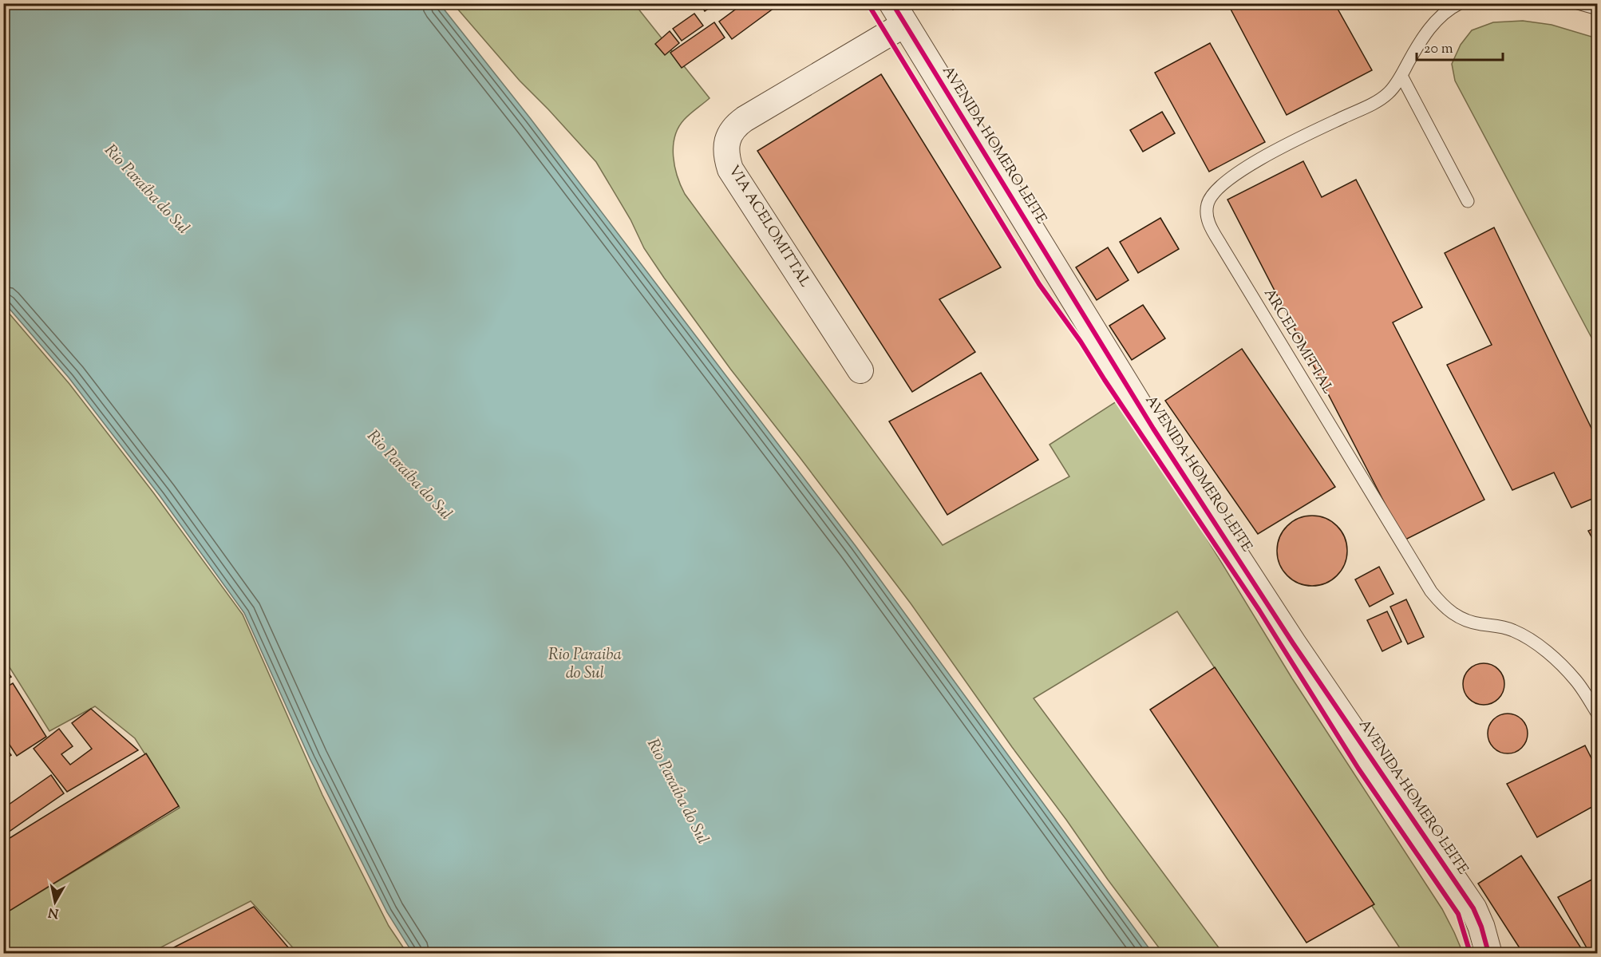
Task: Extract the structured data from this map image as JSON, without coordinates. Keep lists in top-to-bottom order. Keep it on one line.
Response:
{"streets":{"street":["AVENIDA HOMERO LEITE","VIA ACELOMITTAL"],"lane":["ARCELOMITTAL"]},"crossings":[["AVENIDA HOMERO LEITE","VIA ACELOMITTAL"]],"water":["Rio Paraíba do Sul","Rio Paraiba do Sul"],"scale_bar":"20 m","north":"bottom"}
